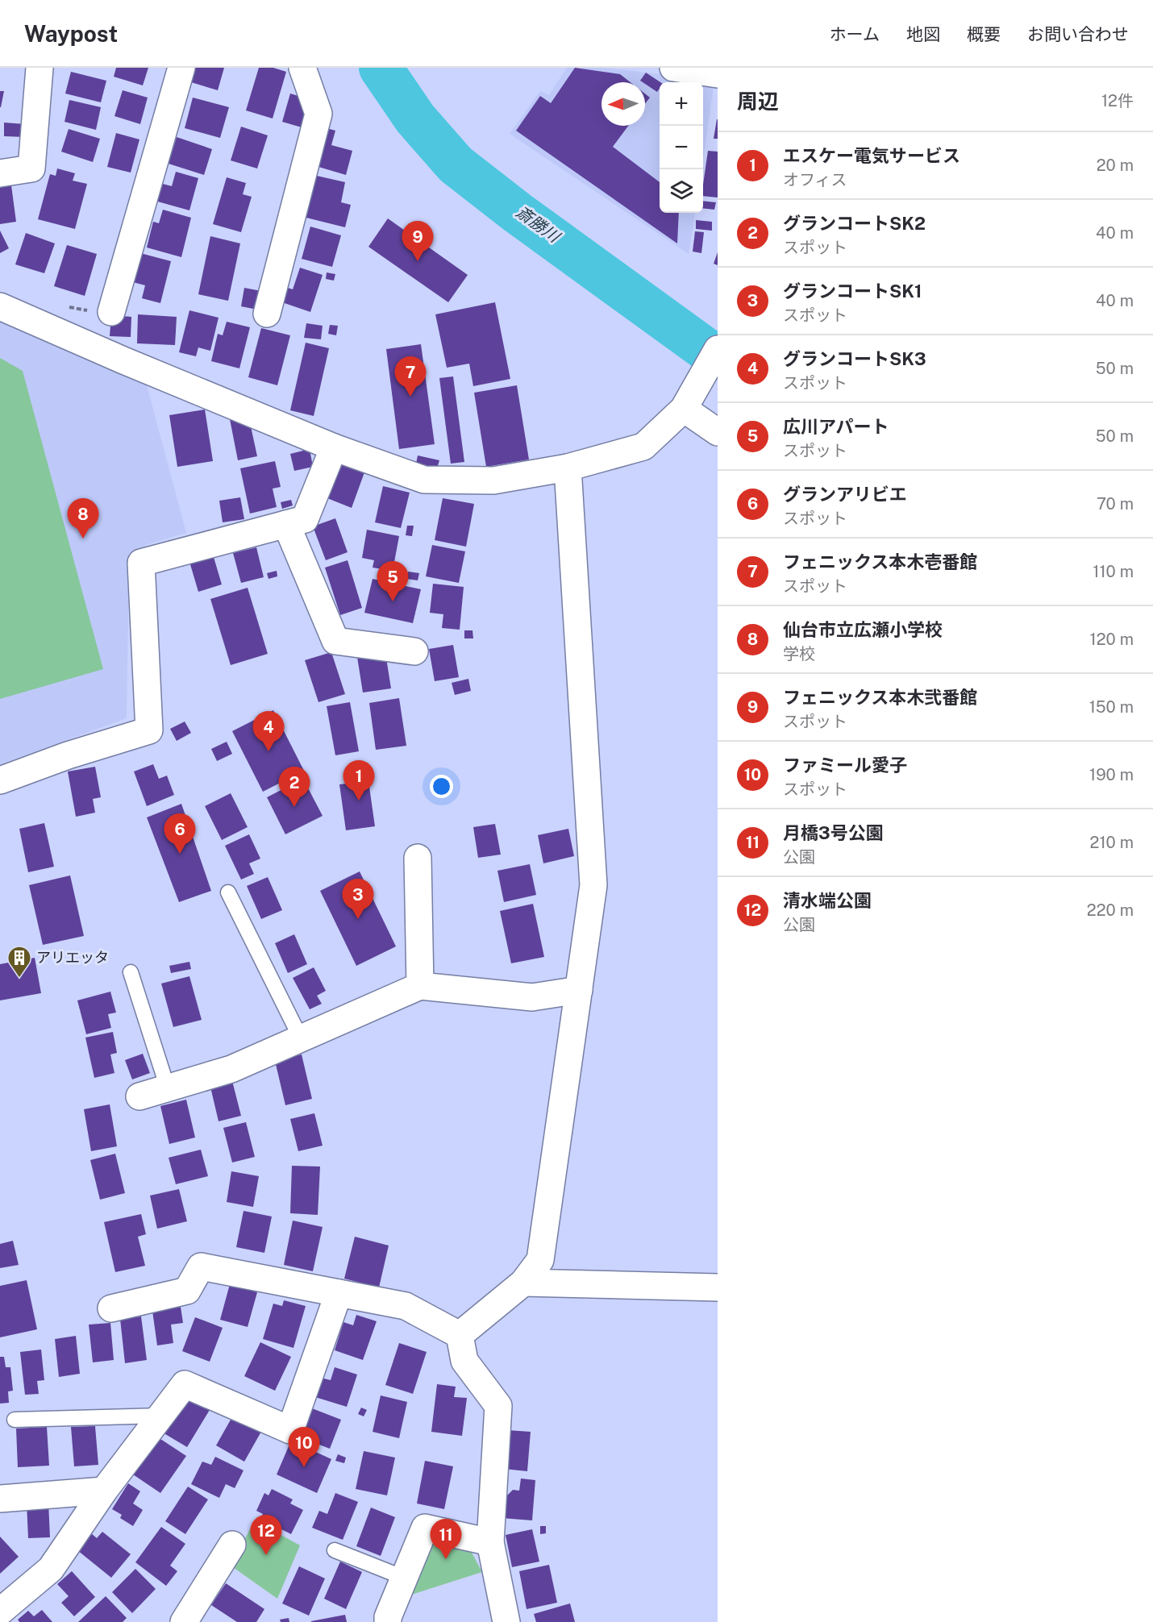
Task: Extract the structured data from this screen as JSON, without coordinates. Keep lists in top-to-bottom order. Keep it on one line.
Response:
{"water":["斎勝川"],"places":{"building":["アリエッタ"]},"north":"left","page":{"header":"Waypost","nav":["ホーム","地図","概要","お問い合わせ"],"heading":["周辺","12件"],"map_buttons":["+","−"],"list":[{"mark":"1","name":"エスケー電気サービス","note":"オフィス","value":"20 m"},{"mark":"2","name":"グランコートSK2","note":"スポット","value":"40 m"},{"mark":"3","name":"グランコートSK1","note":"スポット","value":"40 m"},{"mark":"4","name":"グランコートSK3","note":"スポット","value":"50 m"},{"mark":"5","name":"広川アパート","note":"スポット","value":"50 m"},{"mark":"6","name":"グランアリビエ","note":"スポット","value":"70 m"},{"mark":"7","name":"フェニックス本木壱番館","note":"スポット","value":"110 m"},{"mark":"8","name":"仙台市立広瀬小学校","note":"学校","value":"120 m"},{"mark":"9","name":"フェニックス本木弐番館","note":"スポット","value":"150 m"},{"mark":"10","name":"ファミール愛子","note":"スポット","value":"190 m"},{"mark":"11","name":"月橋3号公園","note":"公園","value":"210 m"},{"mark":"12","name":"清水端公園","note":"公園","value":"220 m"}],"pins":["9","7","8","5","4","1","2","6","3","10","12","11"]}}
